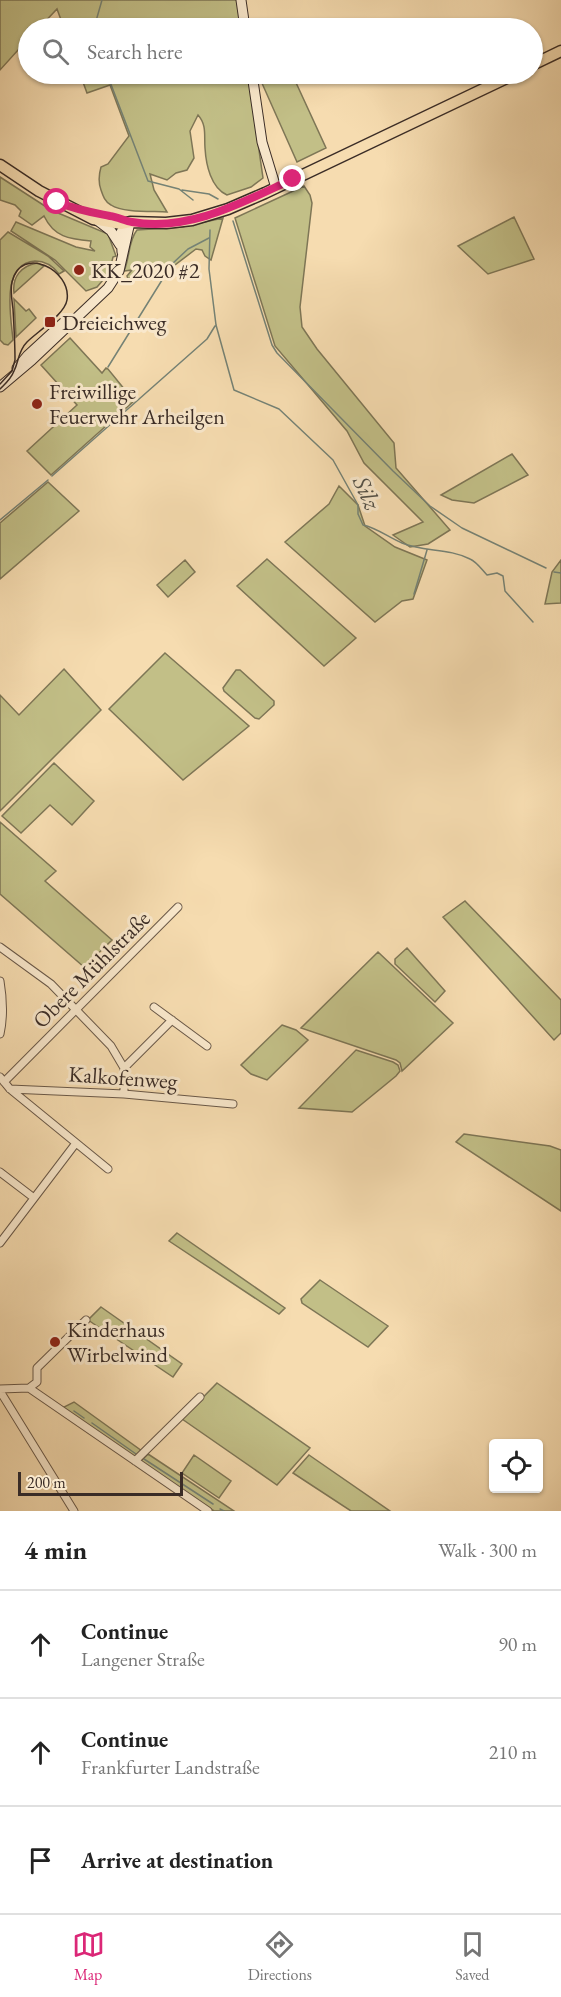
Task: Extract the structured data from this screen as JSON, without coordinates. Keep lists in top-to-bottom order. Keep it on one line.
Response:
{"streets":{"street":["Obere Mühlstraße","Kalkofenweg"]},"crossings":[["Obere Mühlstraße","Kalkofenweg"]],"water":["Silz"],"places":{"other":["KK_2020 #2","Freiwillige Feuerwehr Arheilgen","Kinderhaus Wirbelwind"],"transit":["Dreieichweg"]},"scale_bar":"200 m","page":{"search":"Search here","scale":"200 m","heading":["4 min","Walk · 300 m"],"list":[["Continue","Langener Straße","90 m"],["Continue","Frankfurter Landstraße","210 m"],"Arrive at destination"],"nav":["Map","Directions","Saved"]}}
